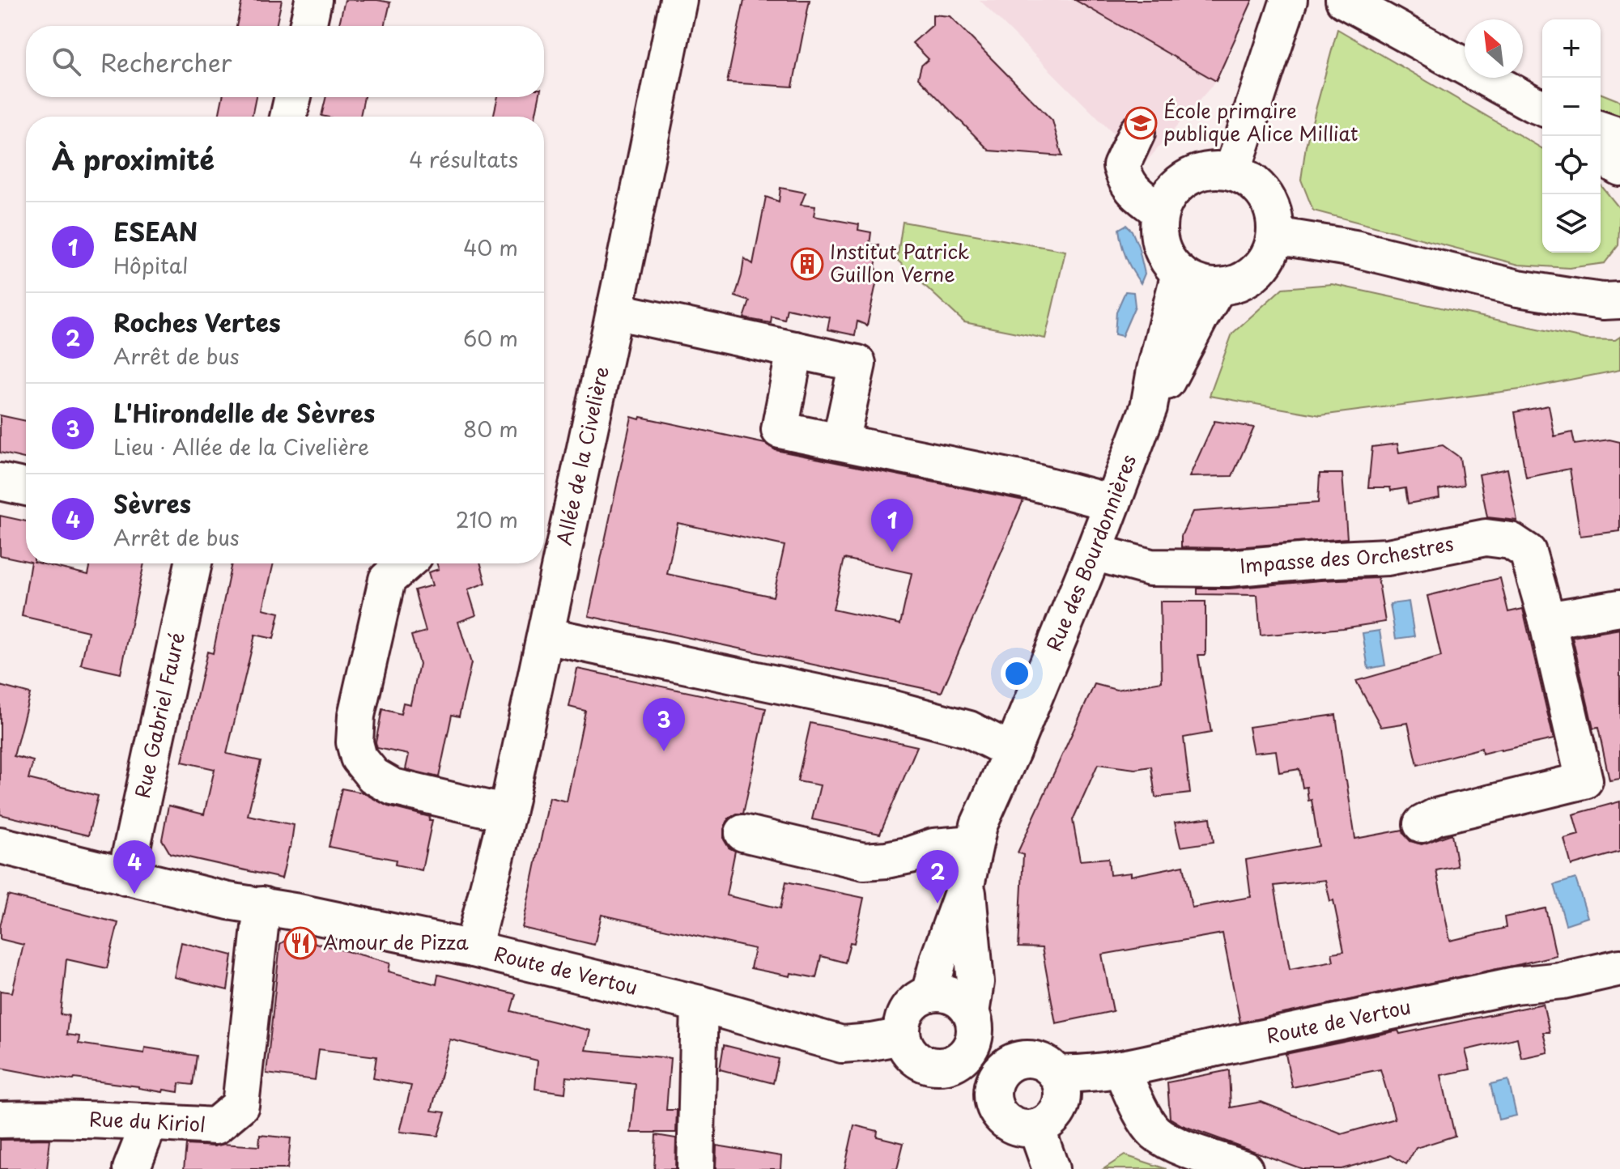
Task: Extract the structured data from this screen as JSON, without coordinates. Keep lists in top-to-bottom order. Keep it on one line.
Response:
{"streets":{"street":["Allée de la Civelière","Rue des Bourdonnières","Impasse des Orchestres","Rue Gabriel Fauré","Route de Vertou","Rue du Kiriol"]},"crossings":[["Allée de la Civelière","Route de Vertou"],["Rue des Bourdonnières","Impasse des Orchestres"],["Rue des Bourdonnières","Route de Vertou"],["Rue Gabriel Fauré","Route de Vertou"],["Route de Vertou","Rue du Kiriol"]],"places":{"school or university":["École primaire publique Alice Milliat"],"building":["Institut Patrick Guillon Verne"],"restaurant":["Amour de Pizza"]},"north":"top left","page":{"map_buttons":["+","−"],"search":"Rechercher","heading":["À proximité","4 résultats"],"list":[{"mark":"1","name":"ESEAN","note":"Hôpital","value":"40 m"},{"mark":"2","name":"Roches Vertes","note":"Arrêt de bus","value":"60 m"},{"mark":"3","name":"L'Hirondelle de Sèvres","note":"Lieu · Allée de la Civelière","value":"80 m"},{"mark":"4","name":"Sèvres","note":"Arrêt de bus","value":"210 m"}],"pins":["1","3","4","2"]}}
